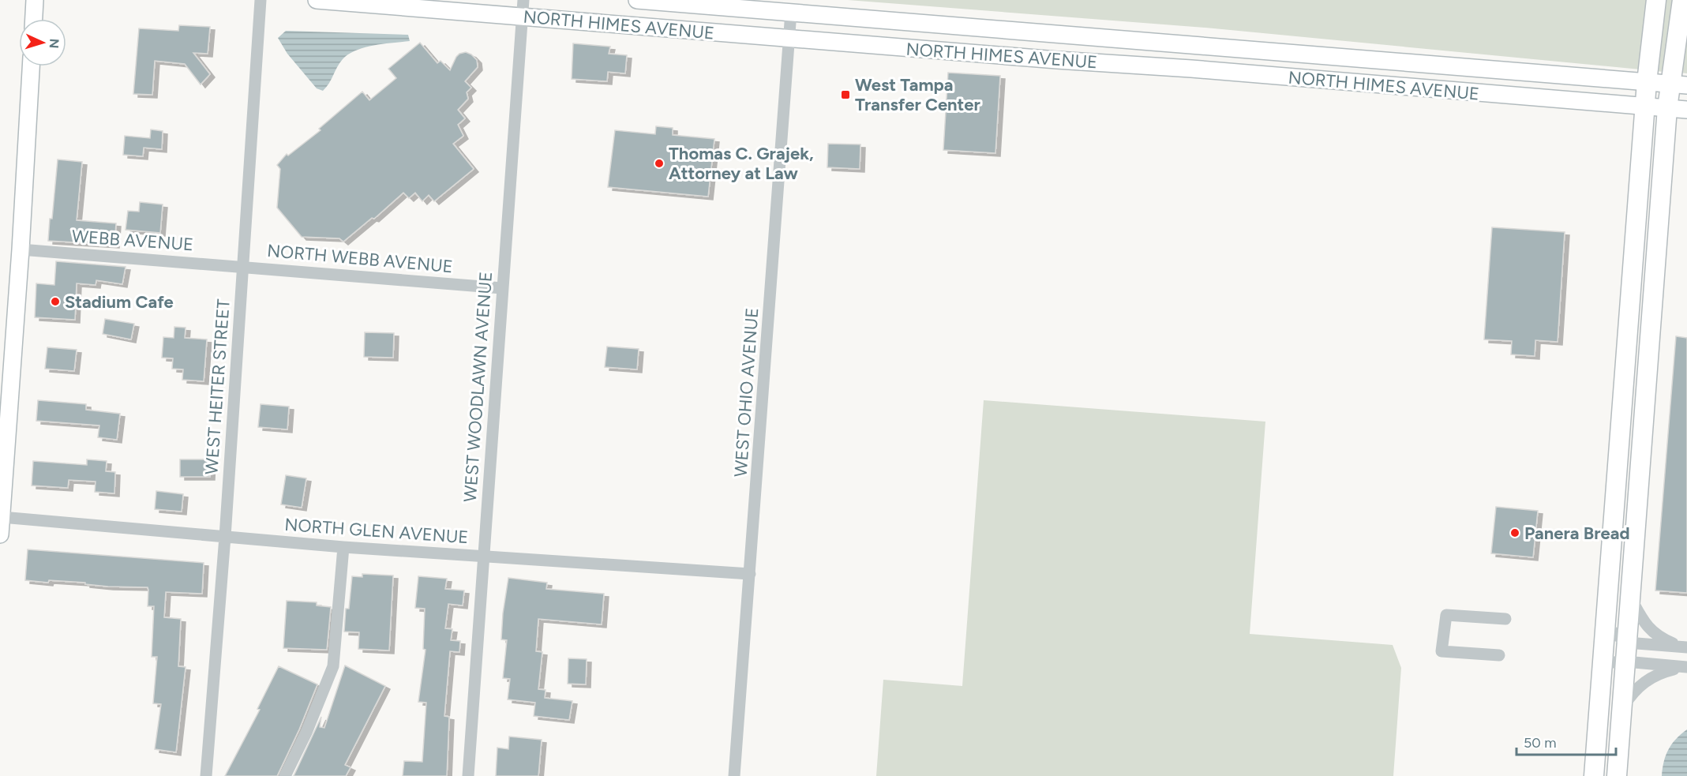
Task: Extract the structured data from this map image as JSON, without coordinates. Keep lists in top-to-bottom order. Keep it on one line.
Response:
{"streets":{"street":["NORTH HIMES AVENUE","WEBB AVENUE","NORTH WEBB AVENUE","WEST HEITER STREET","WEST WOODLAWN AVENUE","WEST OHIO AVENUE","NORTH GLEN AVENUE"]},"crossings":[["NORTH HIMES AVENUE","WEST WOODLAWN AVENUE"],["NORTH HIMES AVENUE","WEST OHIO AVENUE"],["WEBB AVENUE","NORTH WEBB AVENUE"],["WEBB AVENUE","WEST HEITER STREET"],["NORTH WEBB AVENUE","WEST HEITER STREET"],["NORTH WEBB AVENUE","WEST WOODLAWN AVENUE"],["WEST HEITER STREET","NORTH GLEN AVENUE"],["WEST WOODLAWN AVENUE","NORTH GLEN AVENUE"],["WEST OHIO AVENUE","NORTH GLEN AVENUE"]],"places":{"transit":["West Tampa Transfer Center"],"other":["Thomas C. Grajek, Attorney at Law","Stadium Cafe","Panera Bread"]},"scale_bar":"50 m","north":"right"}
